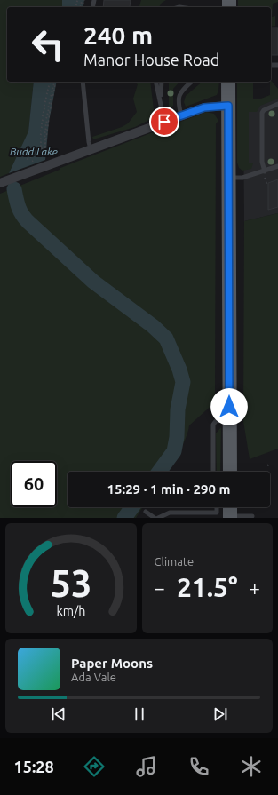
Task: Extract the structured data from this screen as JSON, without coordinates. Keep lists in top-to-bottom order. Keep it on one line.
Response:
{"water":["Budd Lake"],"page":{"turn":["240 m","Manor House Road"],"limit":"60","trip":"15:29 · 1 min · 290 m","tile":"Climate","heat":["−","21.5°","+"],"song":["Paper Moons","Ada Vale"],"tabs":"15:28","gauge":["53","km/h"]}}
